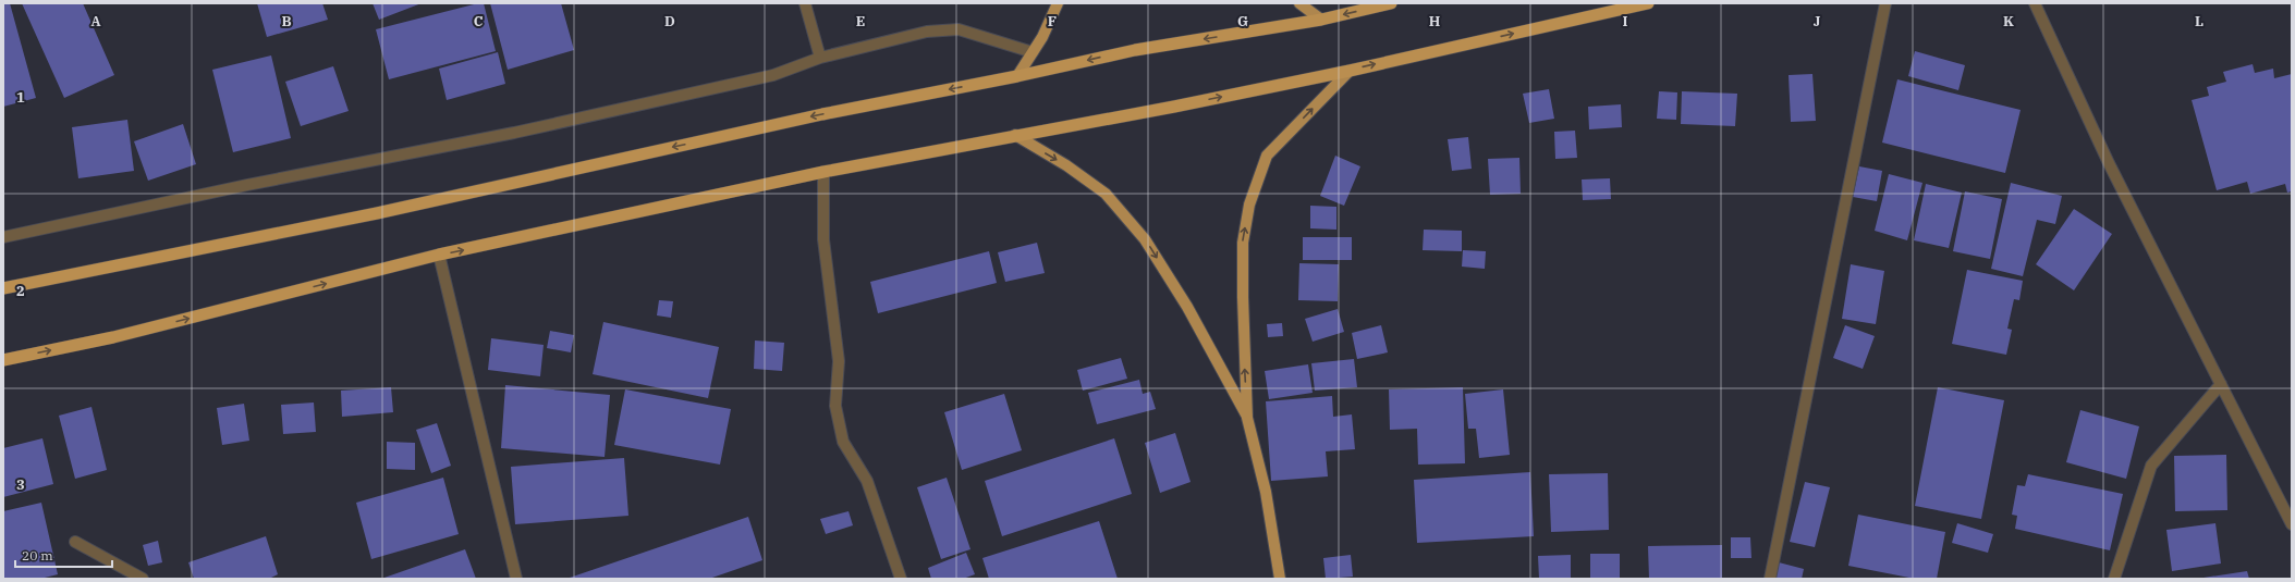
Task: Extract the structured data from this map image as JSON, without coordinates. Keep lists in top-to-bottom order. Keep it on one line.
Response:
{"scale_bar":"20 m","grid":{"columns":["A","B","C","D","E","F","G","H","I","J","K","L"],"rows":["1","2","3"]}}
